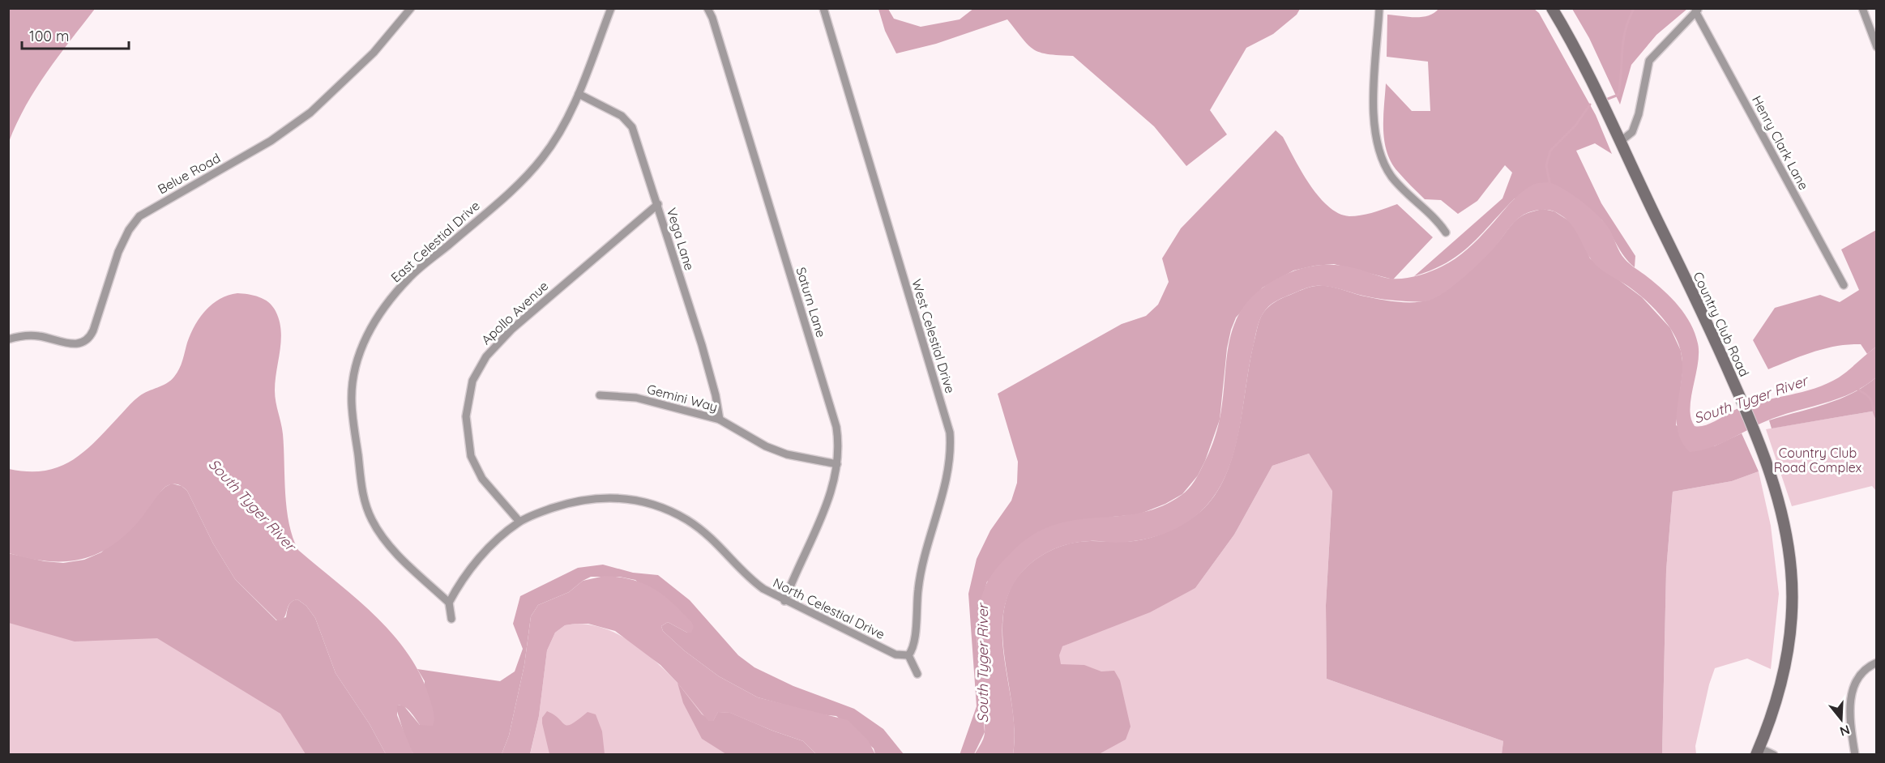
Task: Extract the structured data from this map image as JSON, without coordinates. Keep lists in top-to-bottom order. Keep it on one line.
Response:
{"streets":{"street":["Henry Clark Lane","Belue Road","Vega Lane","East Celestial Drive","Saturn Lane","Apollo Avenue","Country Club Road","West Celestial Drive","Gemini Way","North Celestial Drive"]},"crossings":[["Vega Lane","East Celestial Drive"],["Vega Lane","Apollo Avenue"],["Vega Lane","Gemini Way"],["East Celestial Drive","North Celestial Drive"],["Saturn Lane","Gemini Way"],["Saturn Lane","North Celestial Drive"],["Apollo Avenue","North Celestial Drive"],["West Celestial Drive","North Celestial Drive"]],"water":["South Tyger River"],"parks":["Country Club Road Complex"],"scale_bar":"100 m","north":"bottom"}
